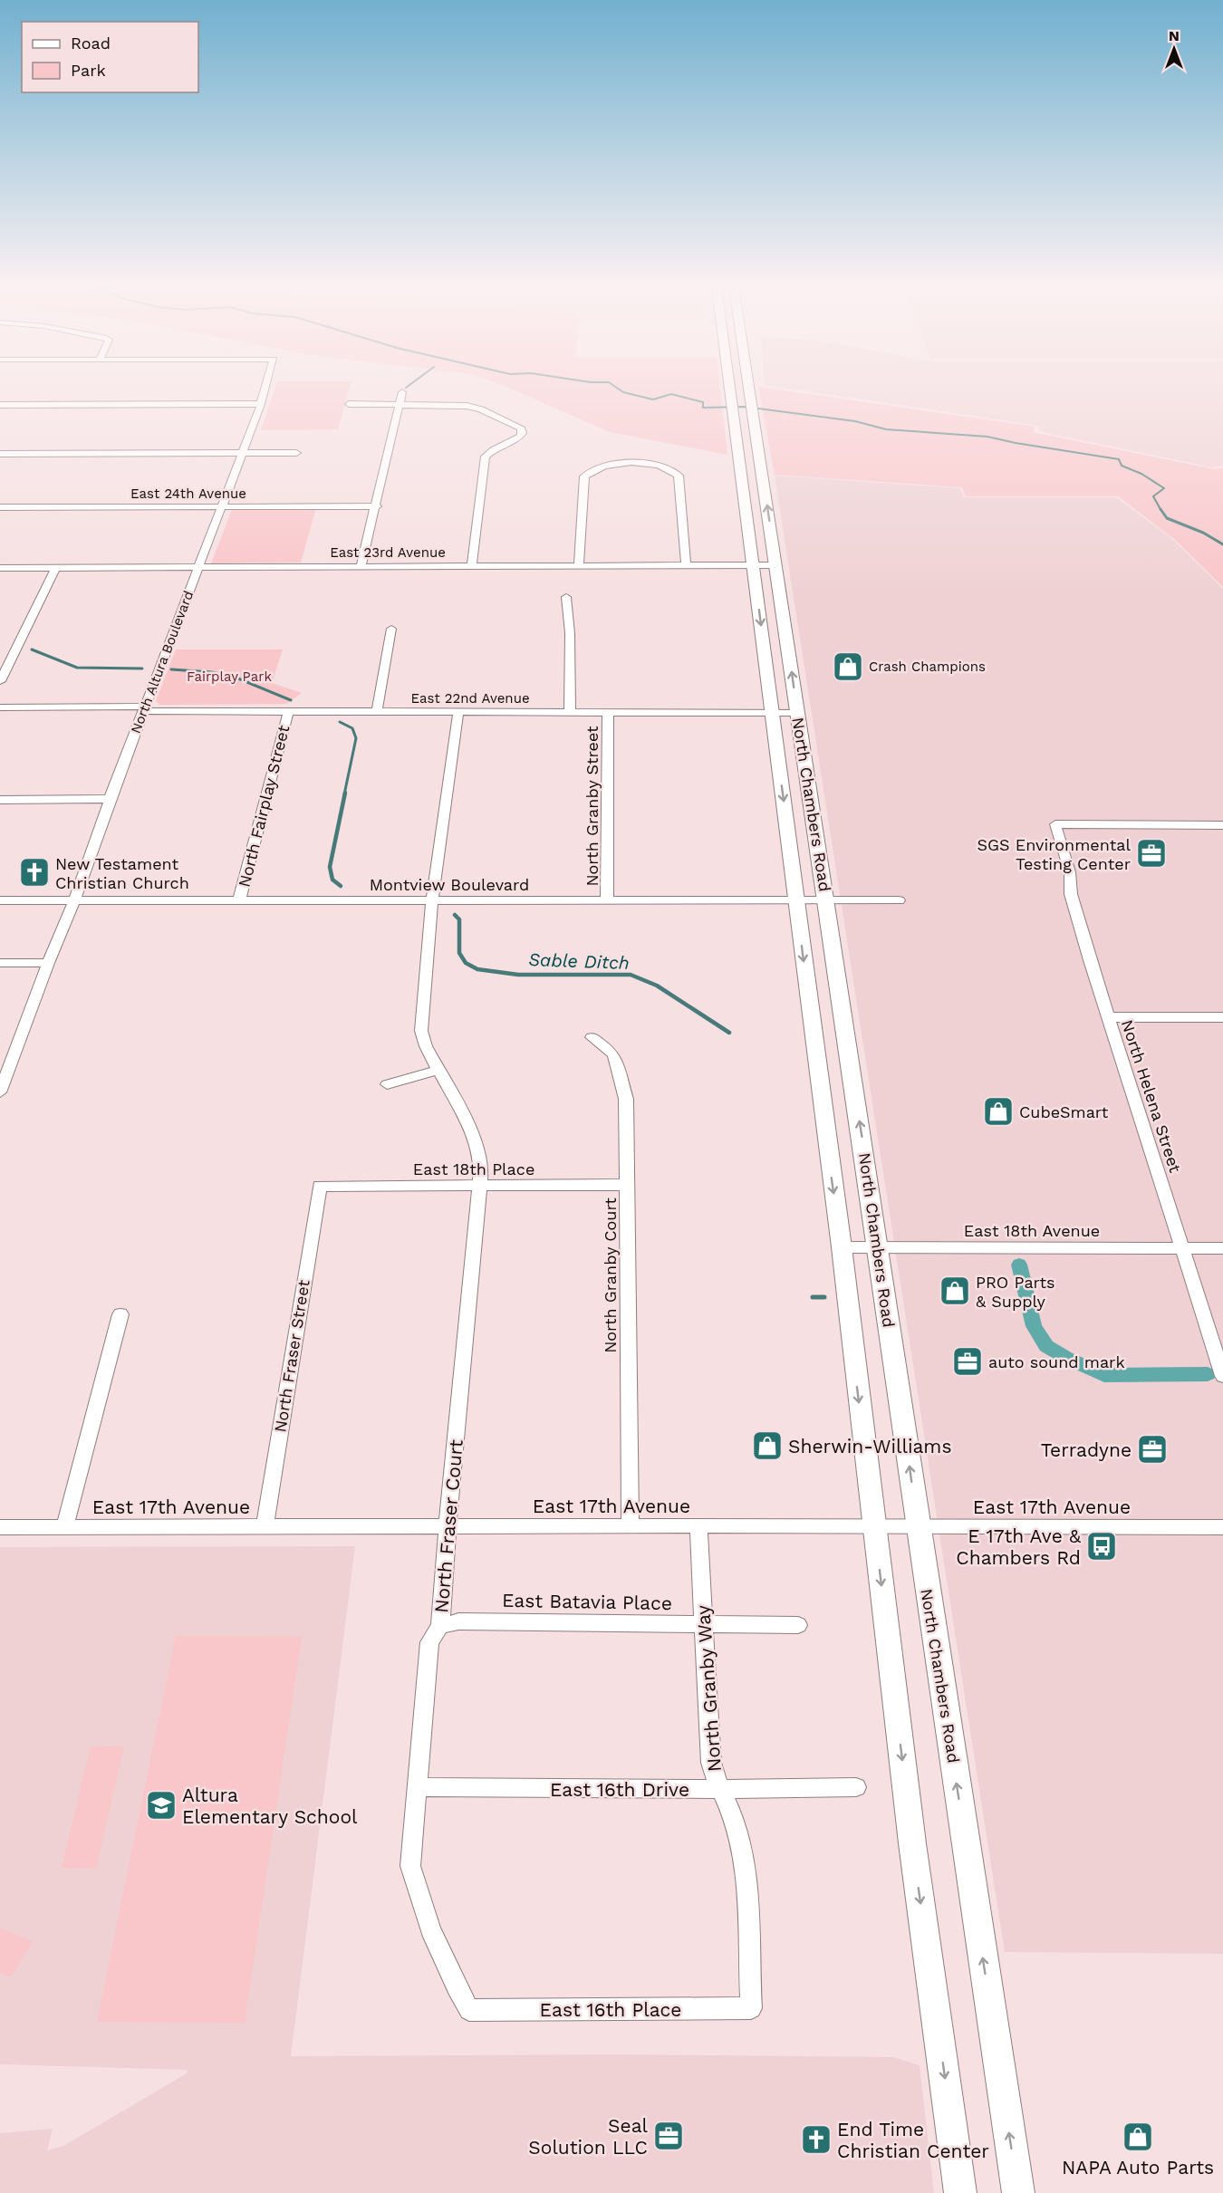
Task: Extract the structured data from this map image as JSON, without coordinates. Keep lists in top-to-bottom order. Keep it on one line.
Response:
{"streets":{"main road":["North Chambers Road"],"street":["East 24th Avenue","East 23rd Avenue","North Altura Boulevard","East 22nd Avenue","North Fairplay Street","North Granby Street","Montview Boulevard","North Helena Street","East 18th Place","East 18th Avenue","North Granby Court","North Fraser Street","East 17th Avenue","North Fraser Court","East Batavia Place","North Granby Way","East 16th Drive","East 16th Place"]},"crossings":[["East 24th Avenue","North Altura Boulevard"],["East 23rd Avenue","North Altura Boulevard"],["East 23rd Avenue","North Chambers Road"],["North Altura Boulevard","East 22nd Avenue"],["North Altura Boulevard","Montview Boulevard"],["East 22nd Avenue","North Chambers Road"],["East 22nd Avenue","North Fairplay Street"],["East 22nd Avenue","North Granby Street"],["North Chambers Road","Montview Boulevard"],["North Chambers Road","East 18th Avenue"],["North Chambers Road","East 17th Avenue"],["North Fairplay Street","Montview Boulevard"],["North Granby Street","Montview Boulevard"],["Montview Boulevard","North Fraser Court"],["North Helena Street","East 18th Avenue"],["East 18th Place","North Granby Court"],["East 18th Place","North Fraser Street"],["East 18th Place","North Fraser Court"],["North Granby Court","East 17th Avenue"],["North Fraser Street","East 17th Avenue"],["East 17th Avenue","North Fraser Court"],["East 17th Avenue","North Granby Way"],["North Fraser Court","East Batavia Place"],["North Fraser Court","East 16th Drive"],["North Fraser Court","East 16th Place"],["East Batavia Place","North Granby Way"],["North Granby Way","East 16th Drive"],["North Granby Way","East 16th Place"]],"water":["Sable Ditch"],"parks":["Fairplay Park"],"places":{"shop":["Crash Champions","CubeSmart","PRO Parts & Supply","Sherwin-Williams","NAPA Auto Parts"],"office":["SGS Environmental Testing Center","auto sound mark","Terradyne","Seal Solution LLC"],"church":["New Testament Christian Church","End Time Christian Center"],"bus stop":["E 17th Ave & Chambers Rd"],"school or university":["Altura Elementary School"]},"legend":["Road","Park"],"north":"top"}
